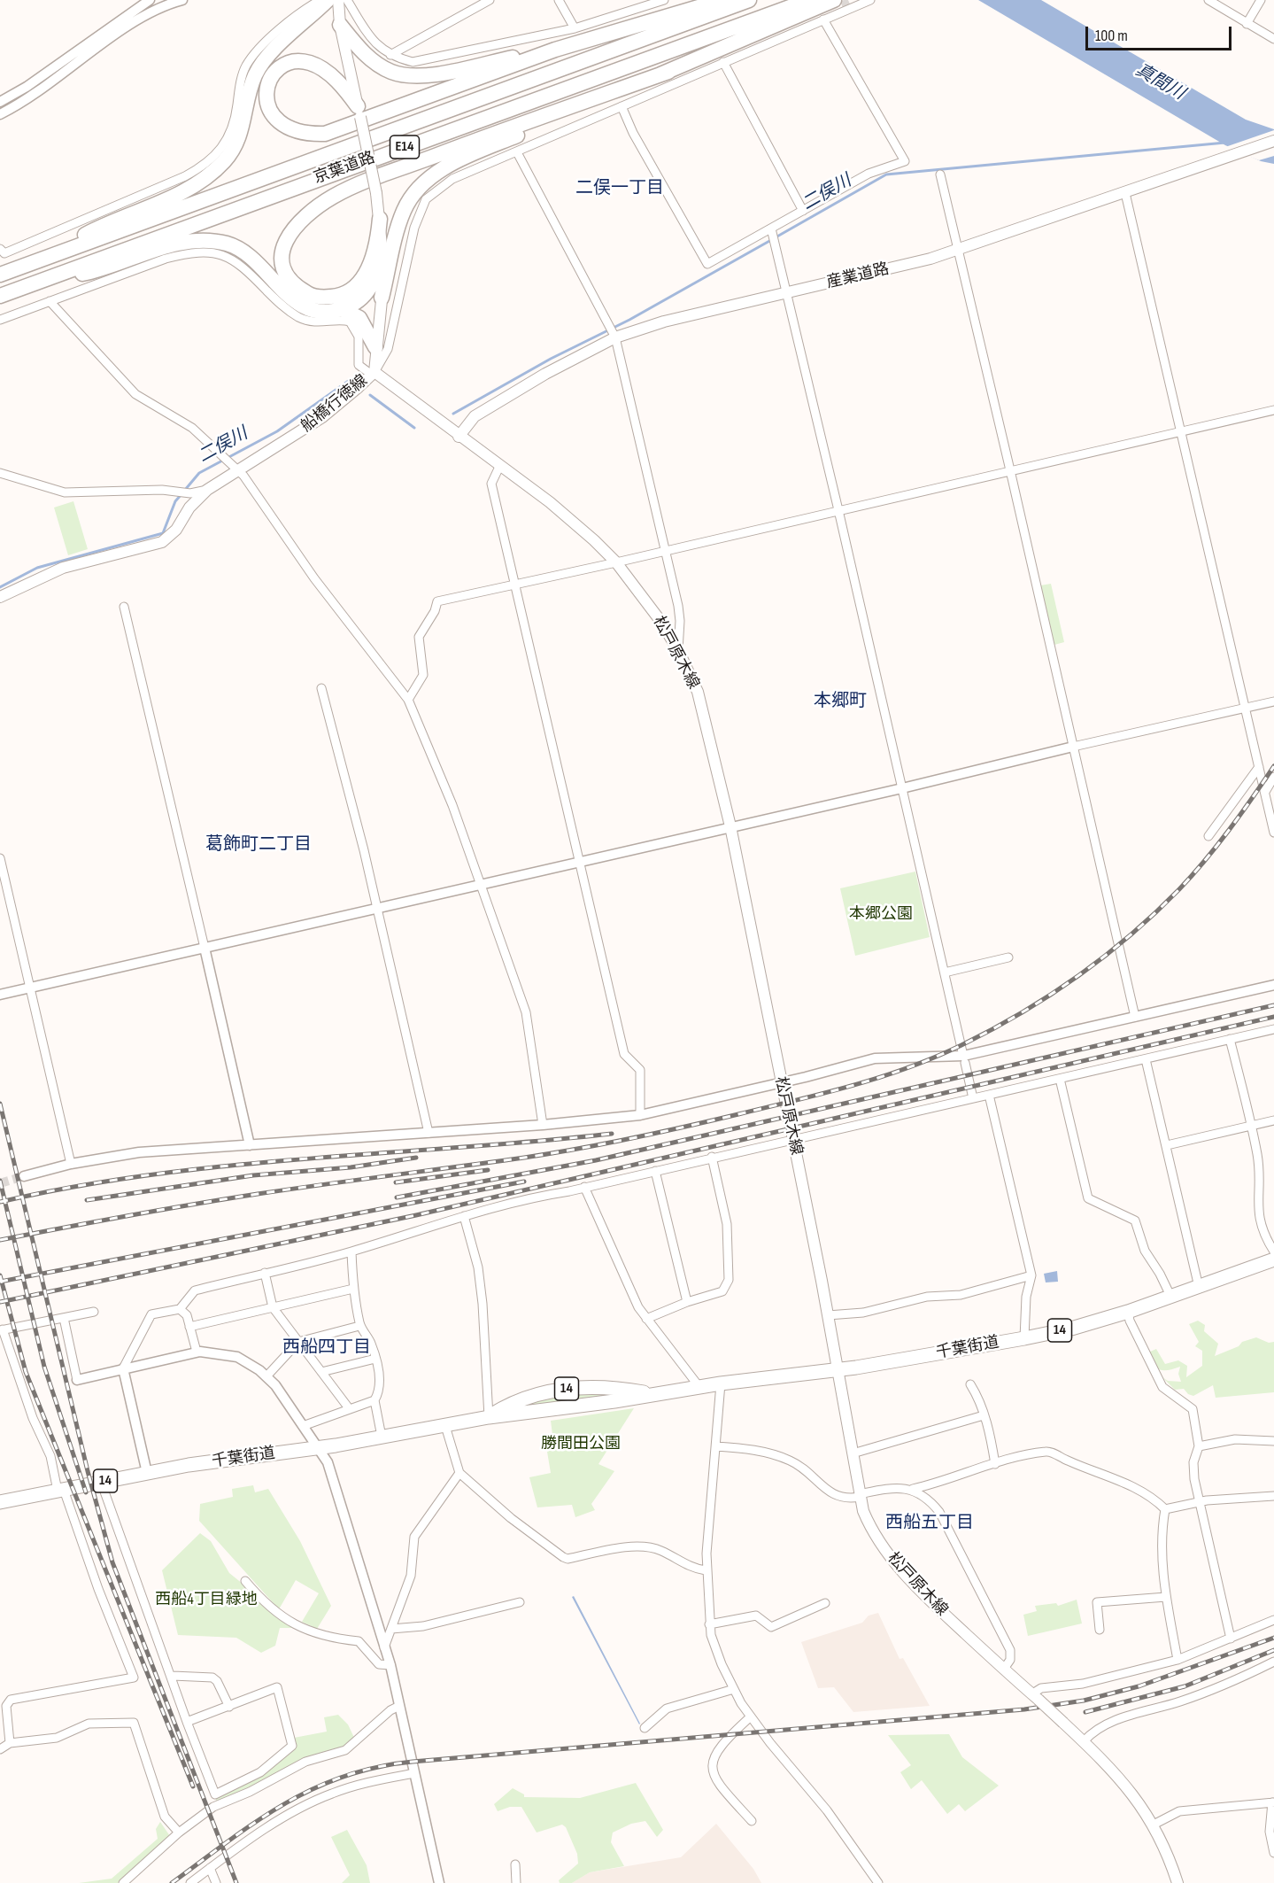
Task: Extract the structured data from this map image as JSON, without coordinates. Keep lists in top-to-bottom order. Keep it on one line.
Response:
{"streets":{"highway":["E14","京葉道路","14","千葉街道"],"main road":["産業道路","船橋行徳線","松戸原木線"]},"crossings":[["産業道路","松戸原木線"],["船橋行徳線","松戸原木線"],["松戸原木線","千葉街道"]],"districts":["二俣一丁目","本郷町","葛飾町二丁目","西船四丁目","西船五丁目"],"water":["真間川","二俣川"],"parks":["本郷公園","勝間田公園","西船4丁目緑地"],"scale_bar":"100 m"}
